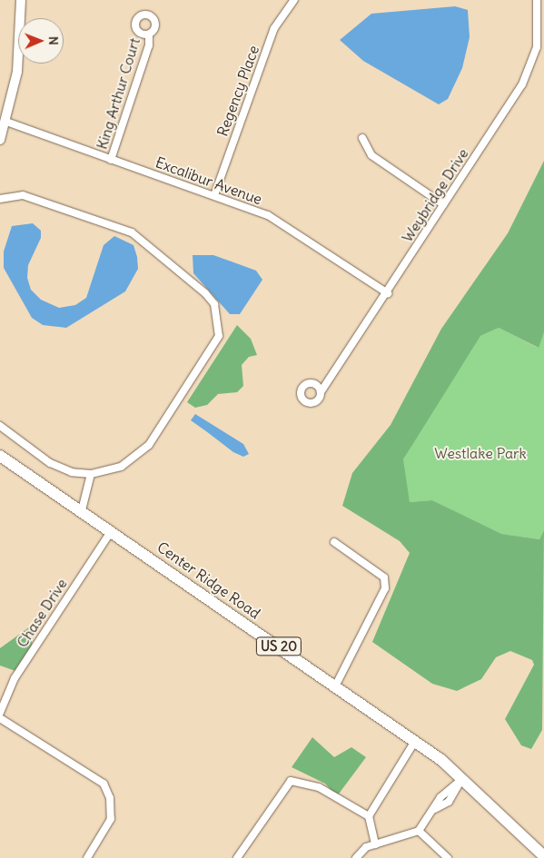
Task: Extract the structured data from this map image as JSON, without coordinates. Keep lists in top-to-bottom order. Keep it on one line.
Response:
{"streets":{"main road":["Center Ridge Road","US 20"],"street":["Regency Place","King Arthur Court","Excalibur Avenue","Weybridge Drive","Chase Drive"]},"crossings":[["Regency Place","Excalibur Avenue"],["King Arthur Court","Excalibur Avenue"],["Excalibur Avenue","Weybridge Drive"],["Center Ridge Road","Chase Drive"]],"parks":["Westlake Park"],"north":"right"}
